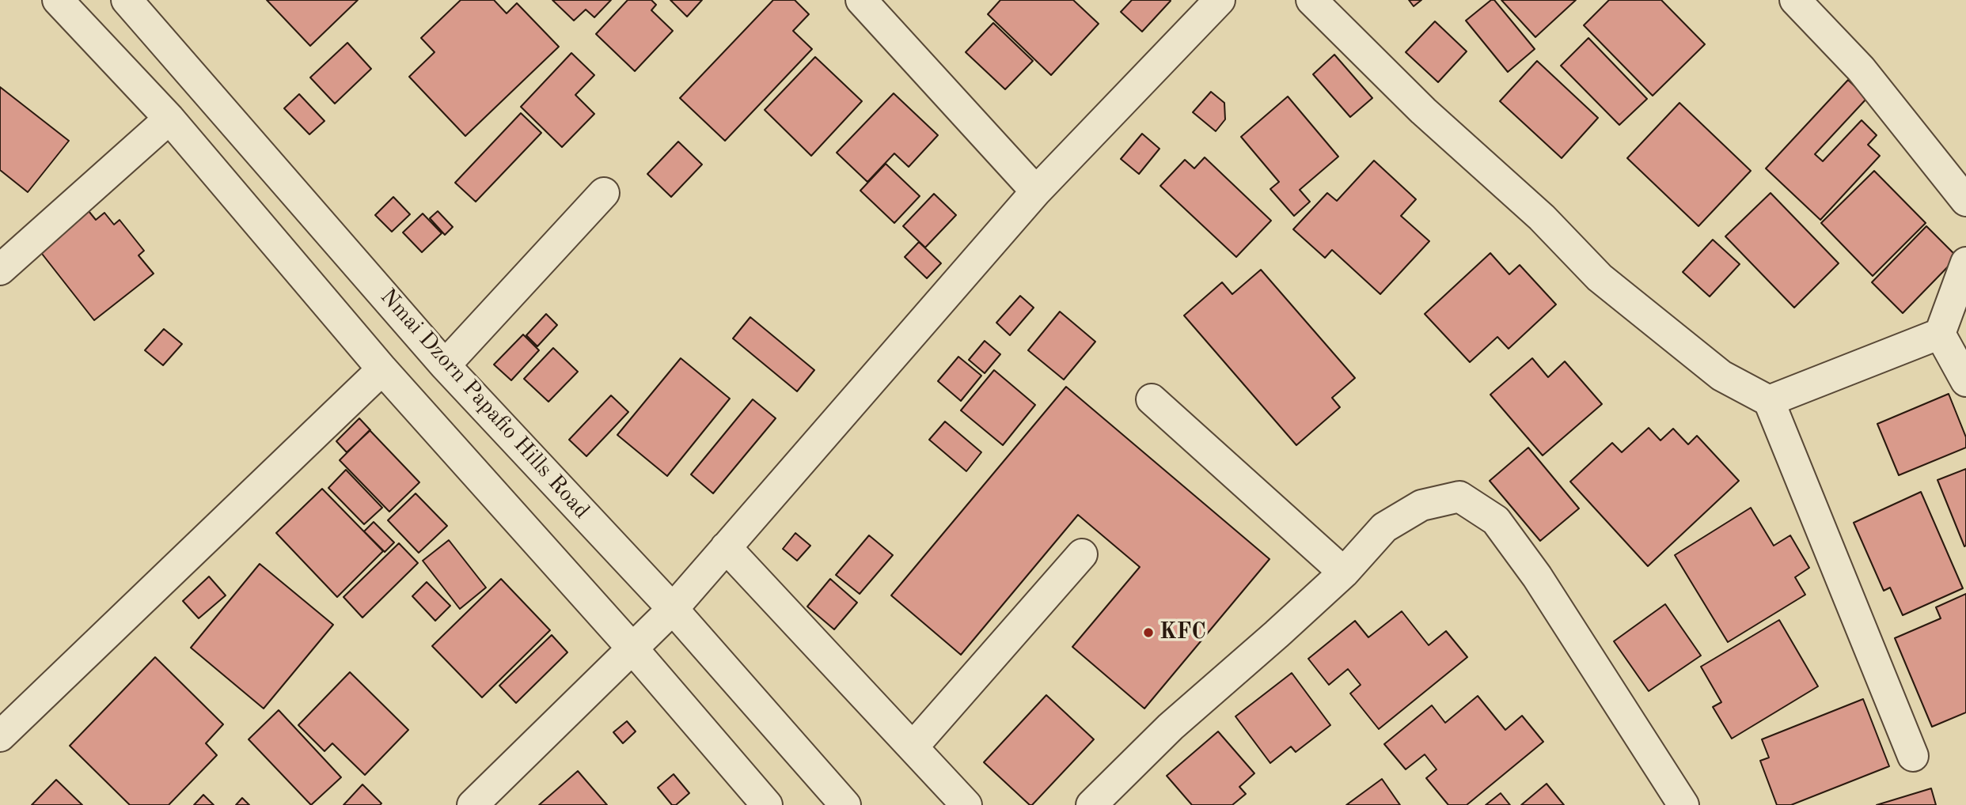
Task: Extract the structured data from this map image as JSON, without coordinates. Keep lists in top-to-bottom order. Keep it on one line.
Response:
{"streets":{"street":["Nmai Dzorn Papafio Hills Road"]},"places":["KFC"]}
